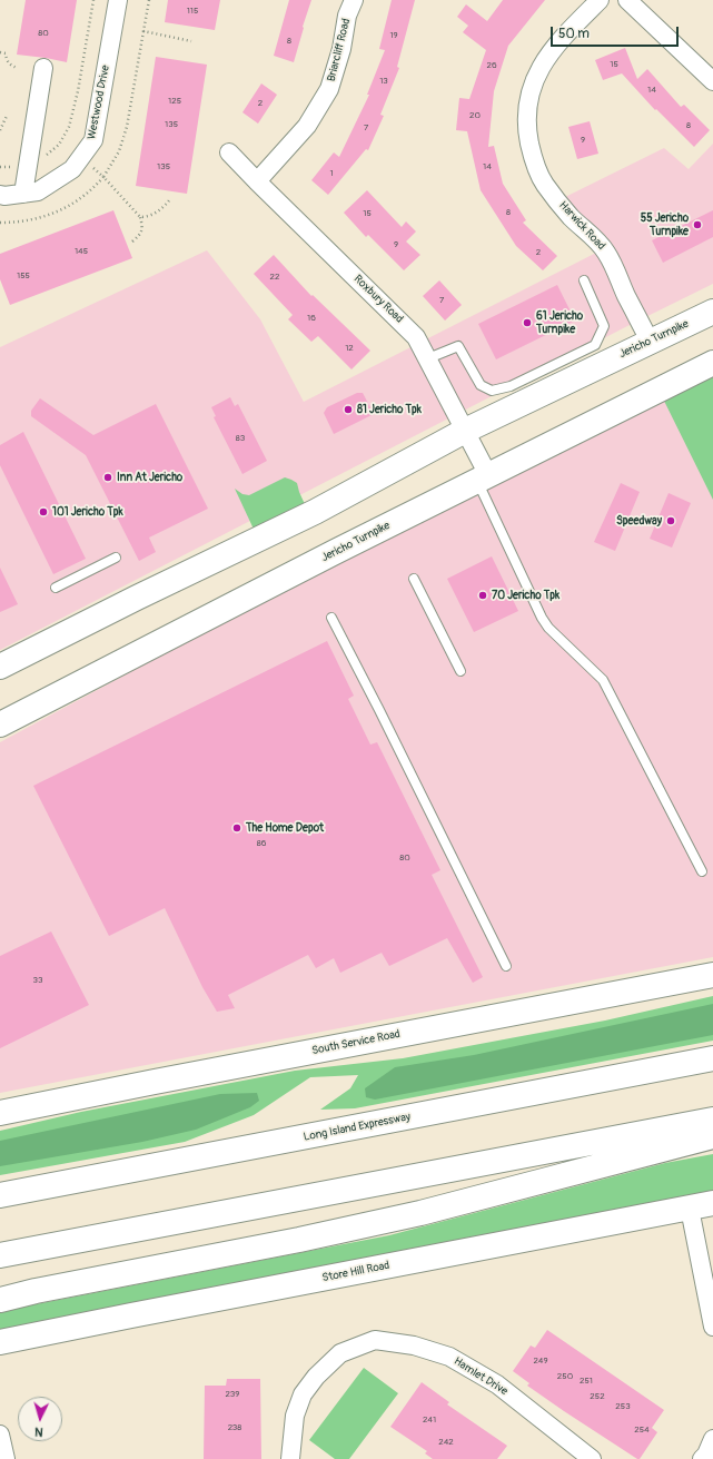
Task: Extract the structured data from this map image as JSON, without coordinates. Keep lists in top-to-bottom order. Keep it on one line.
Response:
{"streets":{"main road":["Jericho Turnpike","South Service Road","Long Island Expressway","Store Hill Road"],"street":["Briarcliff Road","Westwood Drive","Harwick Road","Roxbury Road","Hamlet Drive"]},"crossings":[["Briarcliff Road","Roxbury Road"],["Harwick Road","Jericho Turnpike"],["Roxbury Road","Jericho Turnpike"]],"places":["55 Jericho Turnpike","61 Jericho Turnpike","81 Jericho Tpk","Inn At Jericho","101 Jericho Tpk","Speedway","70 Jericho Tpk","The Home Depot"],"house_numbers":["115","80","19","8","15","26","13","14","125","2","20","135","8","7","9","135","14","1","8","15","9","145","2","155","22","7","16","12","83","86","80","33","249","250","251","239","252","253","241","238","254","242"],"scale_bar":"50 m","north":"bottom"}
